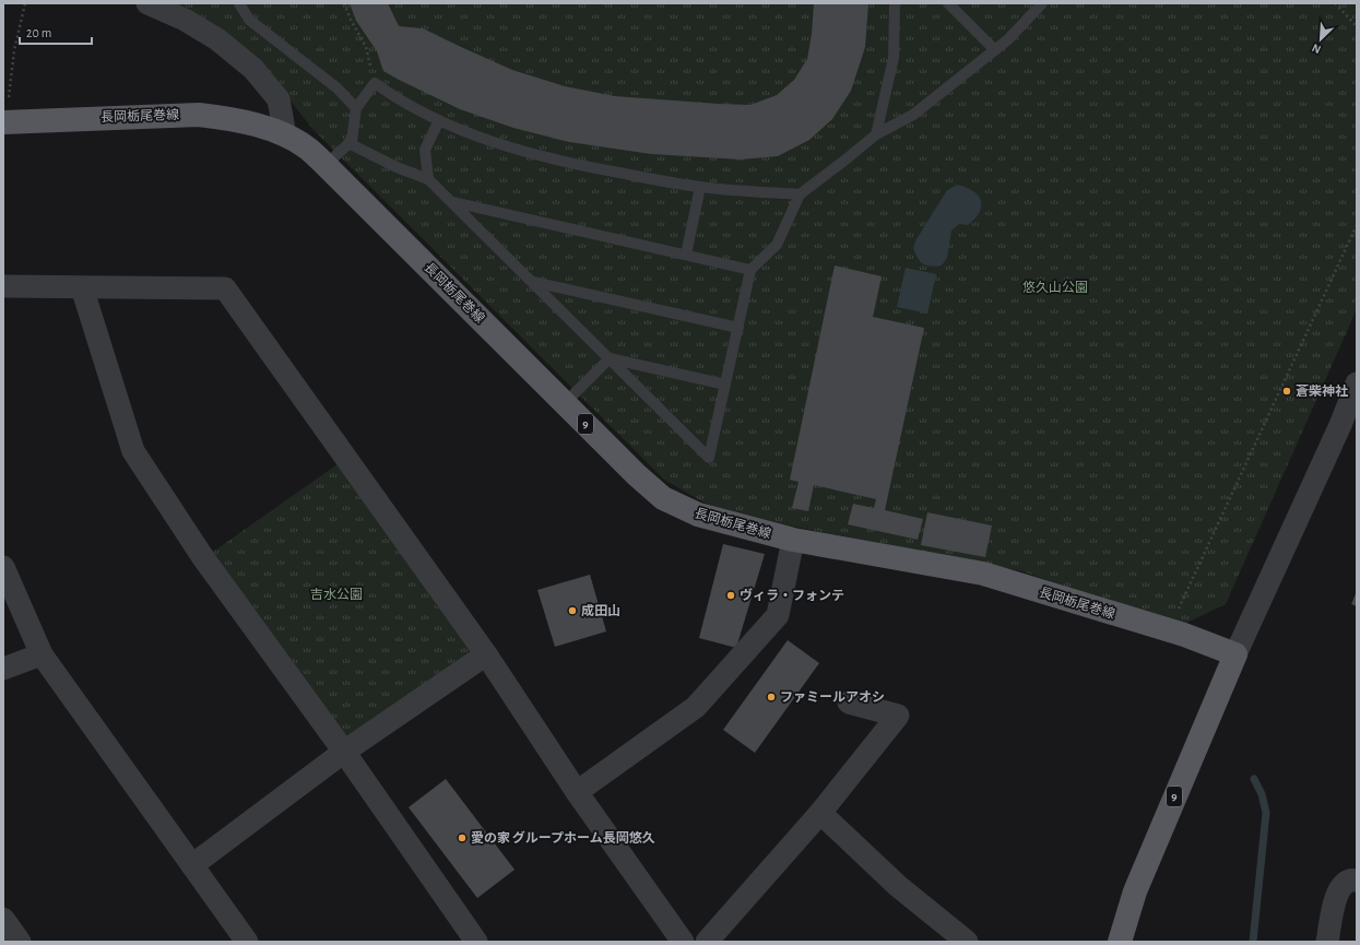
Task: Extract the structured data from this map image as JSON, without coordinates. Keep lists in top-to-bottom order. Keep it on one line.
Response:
{"streets":{"main road":["長岡栃尾巻線","9"]},"crossings":[["長岡栃尾巻線","9"]],"parks":["悠久山公園","吉水公園"],"places":["蒼柴神社","ヴィラ・フォンテ","成田山","ファミールアオシ","愛の家 グループホーム長岡悠久"],"scale_bar":"20 m","north":"bottom left"}
